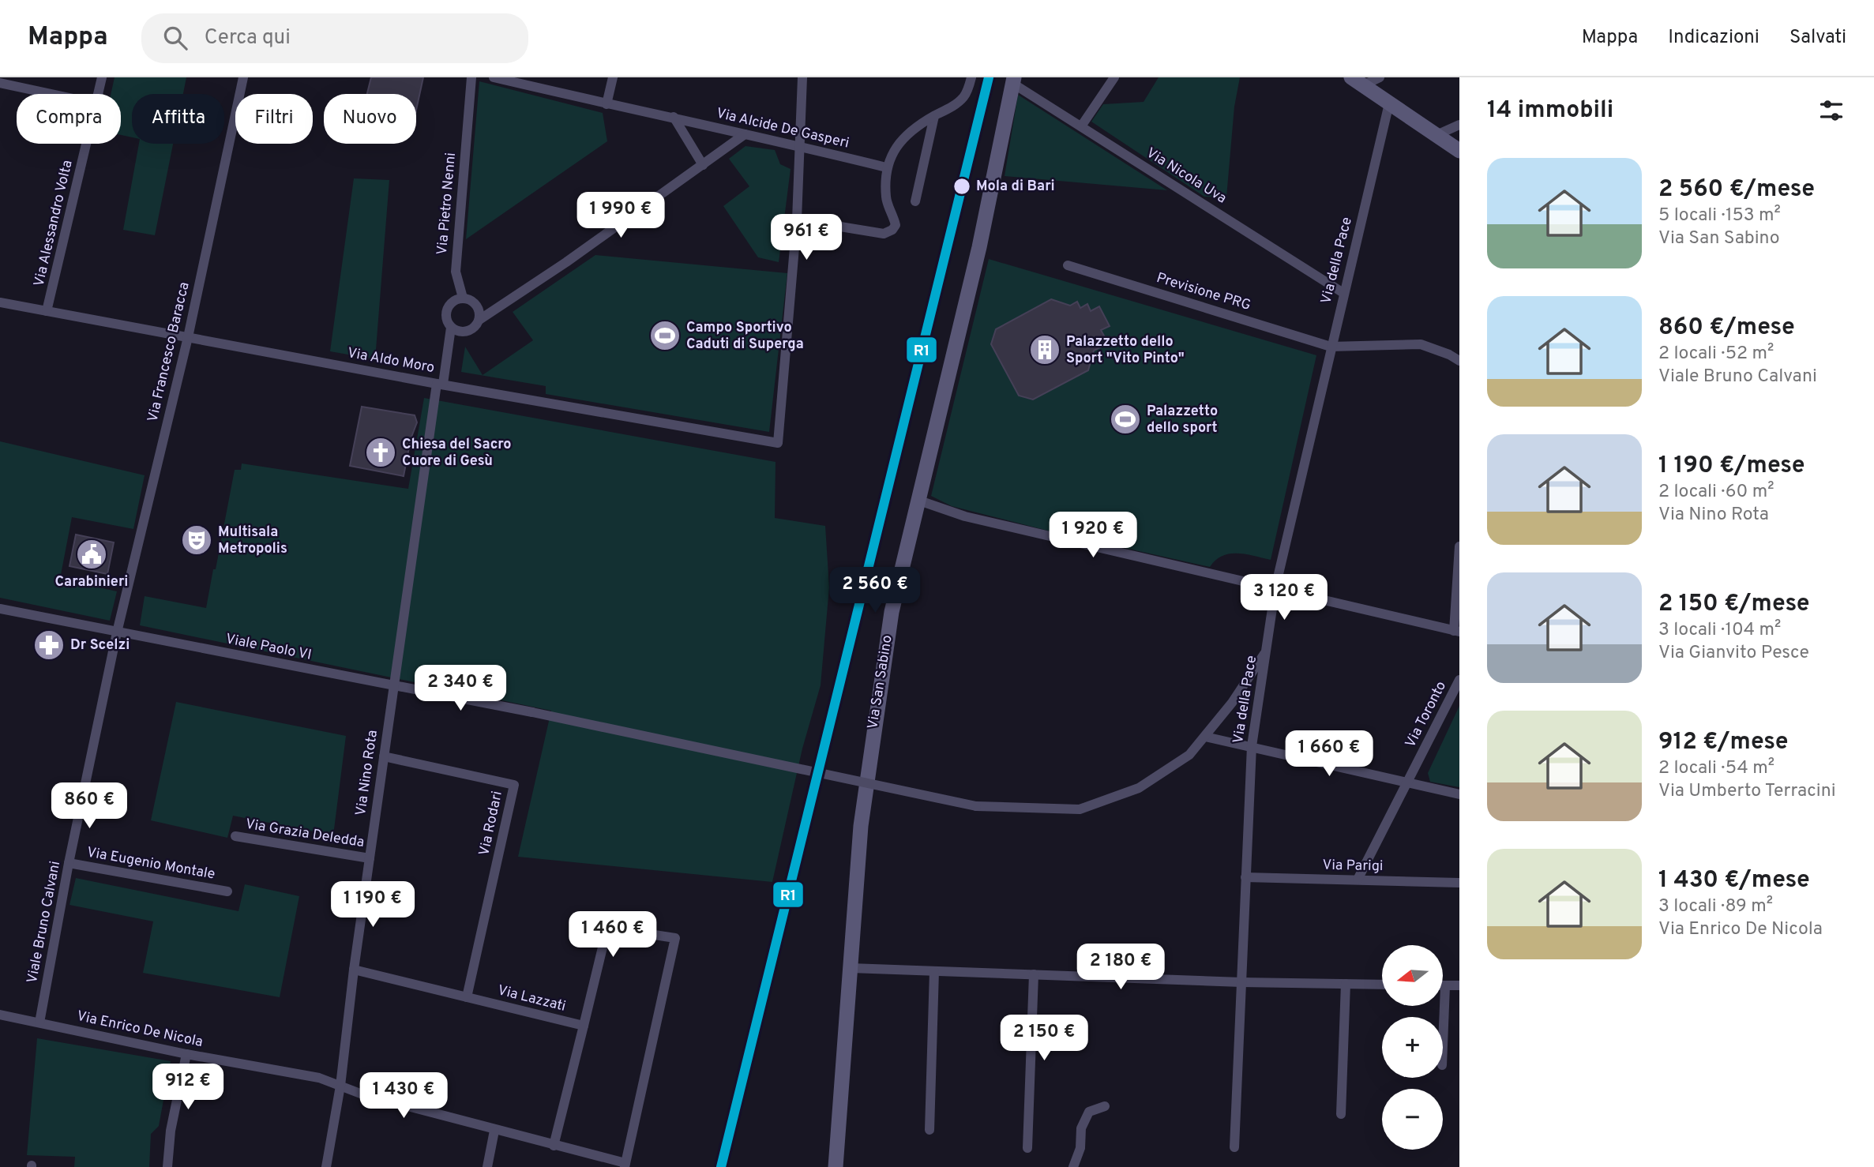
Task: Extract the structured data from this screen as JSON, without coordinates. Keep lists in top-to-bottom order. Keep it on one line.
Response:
{"streets":{"street":["Via Alcide De Gasperi","Via Nicola Uva","Via Pietro Nenni","Via Alessandro Volta","Via della Pace","Previsione PRG","Via Francesco Baracca","Via Aldo Moro","Viale Paolo VI","Via San Sabino","Via Toronto","Via Nino Rota","Via Rodari","Via Grazia Deledda","Via Eugenio Montale","Via Parigi","Viale Bruno Calvani","Via Lazzati","Via Enrico De Nicola"]},"crossings":[["Via Nicola Uva","Via della Pace"],["Via Nicola Uva","Via San Sabino"],["Via Pietro Nenni","Via Nino Rota"],["Via Alessandro Volta","Via Aldo Moro"],["Via della Pace","Previsione PRG"],["Via della Pace","Viale Paolo VI"],["Via della Pace","Via Parigi"],["Via Francesco Baracca","Via Aldo Moro"],["Via Francesco Baracca","Viale Paolo VI"],["Via Francesco Baracca","Viale Bruno Calvani"],["Via Aldo Moro","Via Nino Rota"],["Viale Paolo VI","Via Nino Rota"],["Viale Paolo VI","Viale Bruno Calvani"],["Via Toronto","Via Parigi"],["Via Nino Rota","Via Rodari"],["Via Nino Rota","Via Grazia Deledda"],["Via Nino Rota","Via Lazzati"],["Via Nino Rota","Via Enrico De Nicola"],["Via Rodari","Via Lazzati"],["Via Eugenio Montale","Viale Bruno Calvani"],["Viale Bruno Calvani","Via Enrico De Nicola"]],"places":{"other":["Mola di Bari"],"sports":["Campo Sportivo Caduti di Superga","Palazzetto dello sport"],"building":["Palazzetto dello Sport \"Vito Pinto\""],"church":["Chiesa del Sacro Cuore di Gesù"],"theatre":["Multisala Metropolis"],"public building":["Carabinieri"],"pharmacy":["Dr Scelzi"]},"lines":["transit line R1"],"north":"left","page":{"header":"Mappa","search":"Cerca qui","nav":["Mappa","Indicazioni","Salvati"],"heading":"14 immobili","chip":["Compra","Affitta","Filtri","Nuovo"],"list":[{"name":"2 560 €/mese","note":"5 locali · 153 m² · Via San Sabino"},{"name":"860 €/mese","note":"2 locali · 52 m² · Viale Bruno Calvani"},{"name":"1 190 €/mese","note":"2 locali · 60 m² · Via Nino Rota"},{"name":"2 150 €/mese","note":"3 locali · 104 m² · Via Gianvito Pesce"},{"name":"912 €/mese","note":"2 locali · 54 m² · Via Umberto Terracini"},{"name":"1 430 €/mese","note":"3 locali · 89 m² · Via Enrico De Nicola"}],"price":["1 990 €","961 €","1 920 €","2 560 €","3 120 €","2 340 €","1 660 €","860 €","1 190 €","1 460 €","2 180 €","2 150 €","912 €","1 430 €"],"map_buttons":["+","−"]}}
